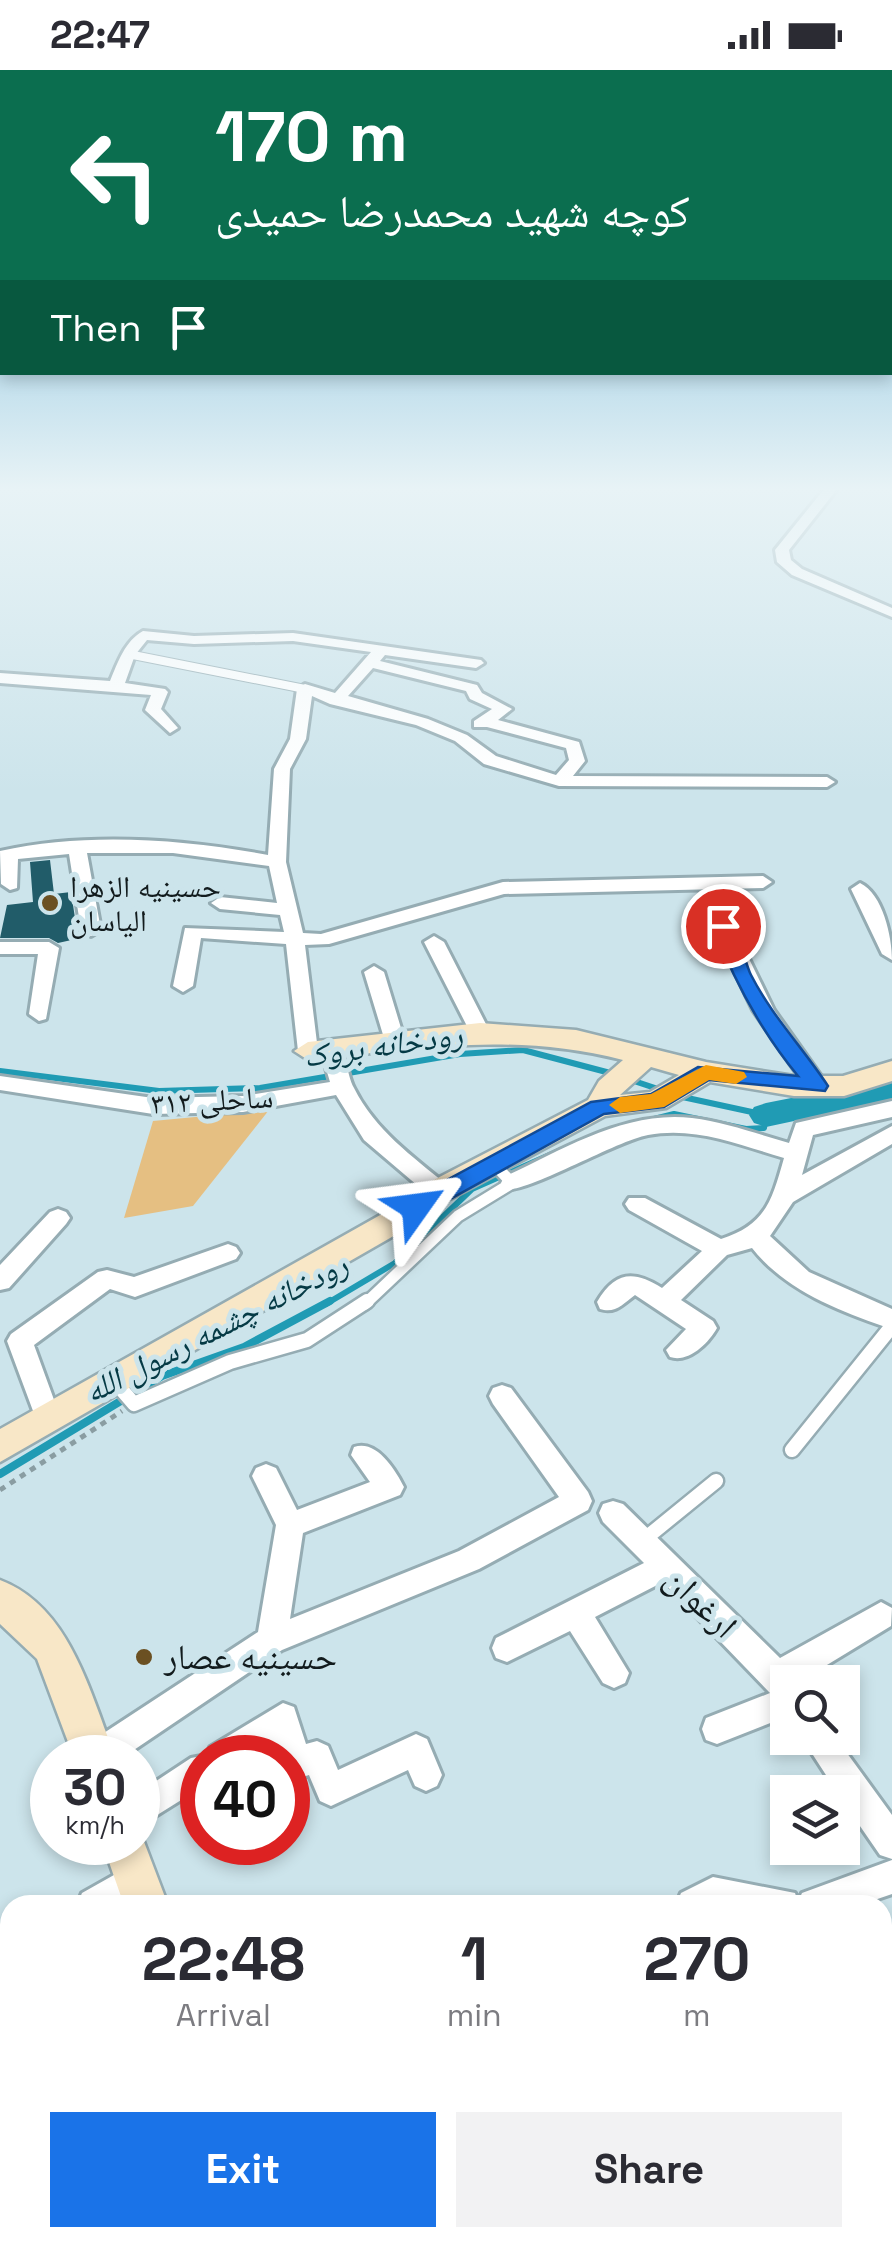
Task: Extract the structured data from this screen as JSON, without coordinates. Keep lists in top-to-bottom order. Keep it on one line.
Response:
{"streets":{"street":["ساحلی ۳۱۲","ارغوان"]},"water":["رودخانه بروک","رودخانه چشمه رسول الله"],"places":["حسینیه الزهرا الیاسان","حسینیه عصار"],"page":{"status":"22:47","turn":["170 m","کوچه شهید محمدرضا حمیدی"],"then":"Then","speed":"30 km/h","limit":"40","eta":["22:48","Arrival","1","min","270","m"],"buttons":["Exit","Share"]}}
